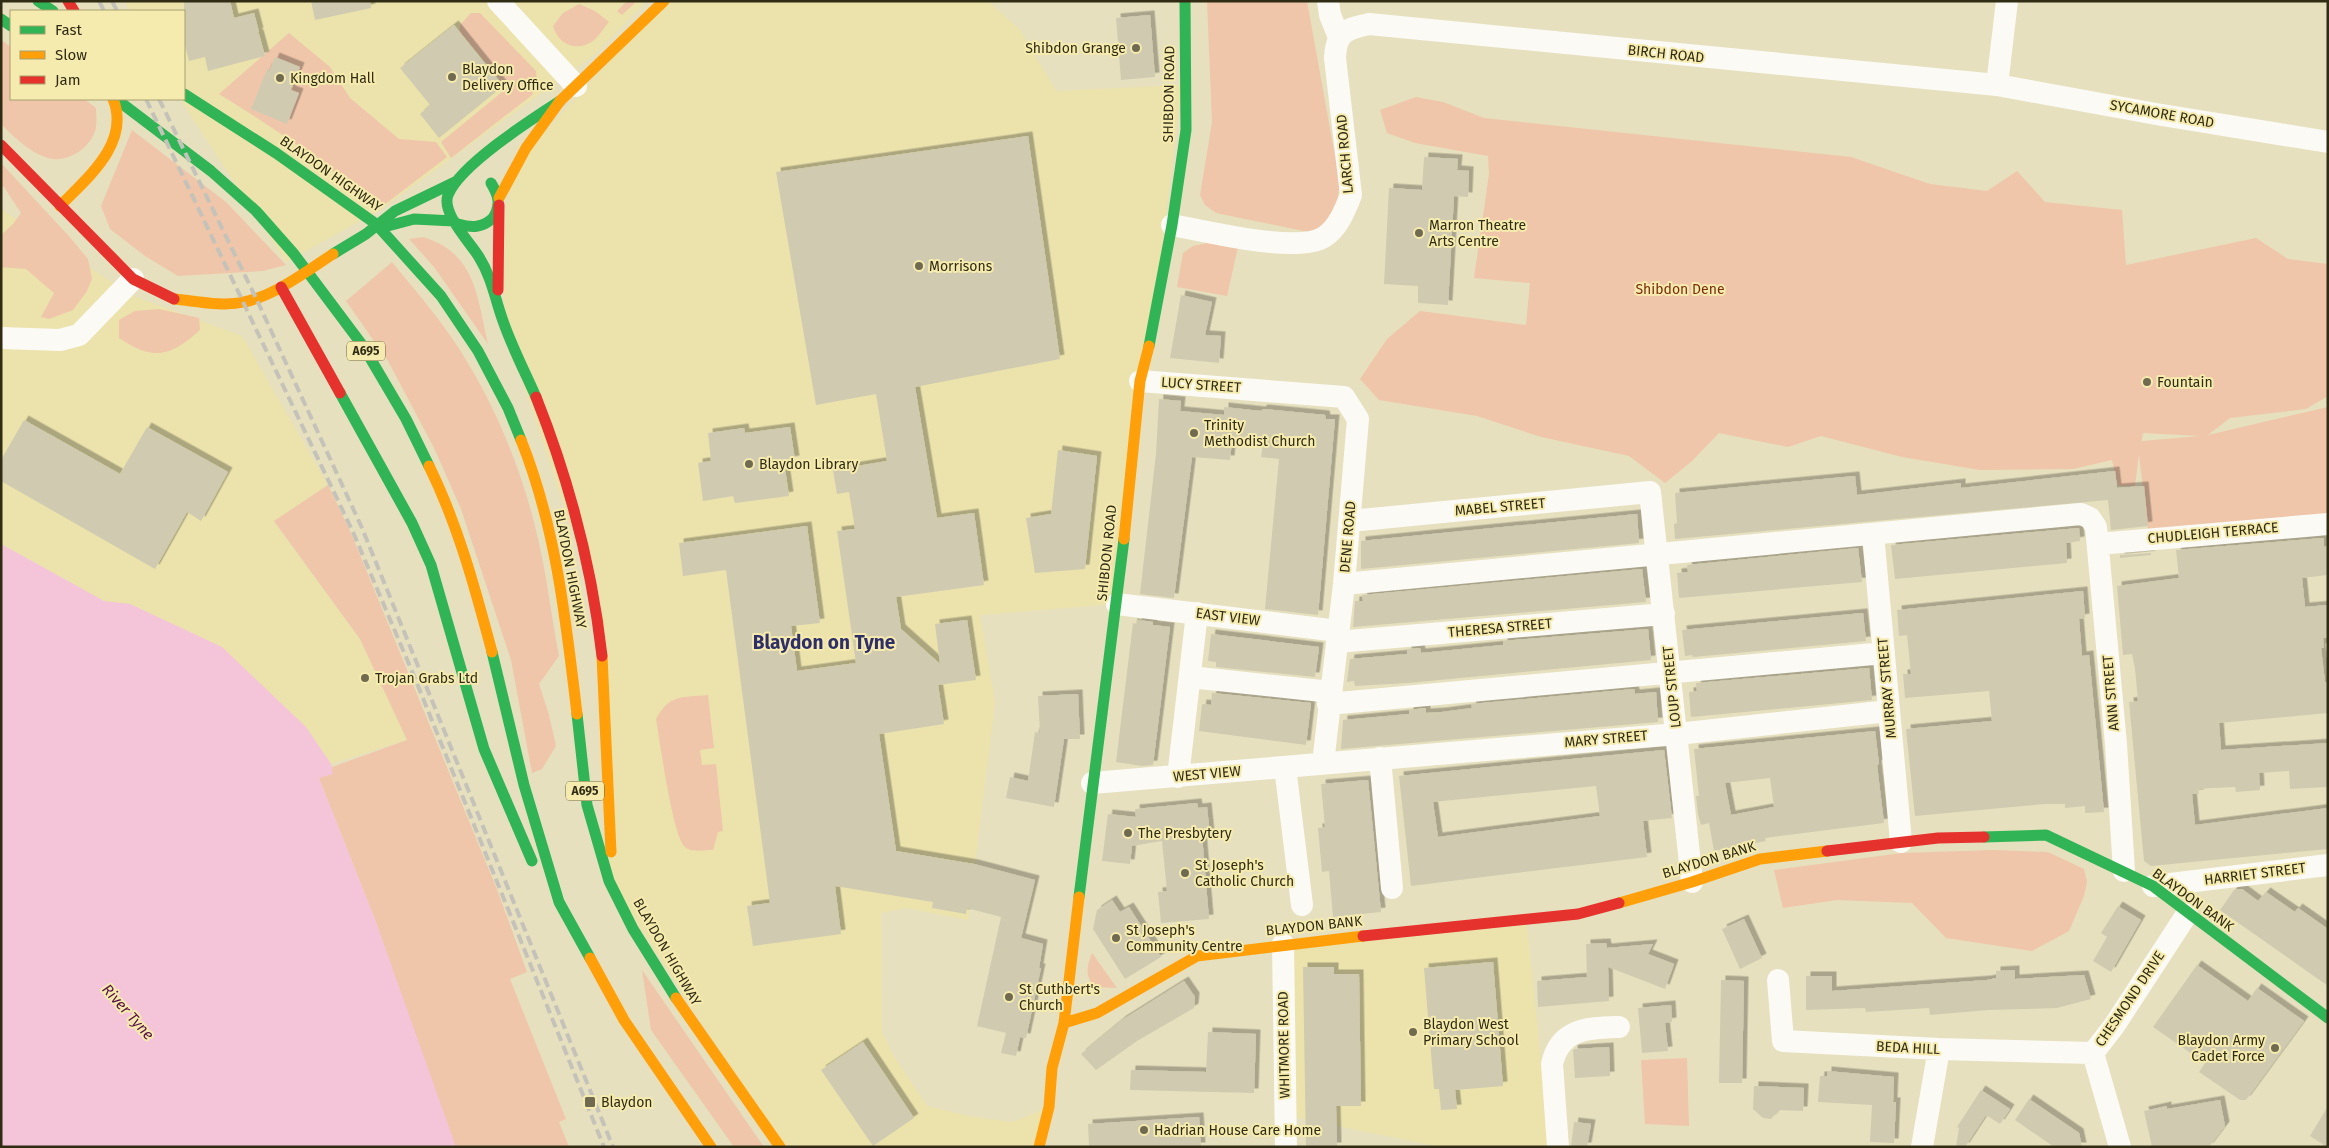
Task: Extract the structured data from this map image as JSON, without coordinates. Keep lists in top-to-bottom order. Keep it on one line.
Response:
{"streets":{"main road":["SHIBDON ROAD","BLAYDON HIGHWAY","A695","BLAYDON BANK"],"street":["BIRCH ROAD","SYCAMORE ROAD","LARCH ROAD","LUCY STREET","MABEL STREET","CHUDLEIGH TERRACE","DENE ROAD","EAST VIEW","THERESA STREET","LOUP STREET","MURRAY STREET","ANN STREET","MARY STREET","WEST VIEW","HARRIET STREET","CHESMOND DRIVE","WHITMORE ROAD","BEDA HILL"]},"crossings":[["BIRCH ROAD","SYCAMORE ROAD"],["BIRCH ROAD","LARCH ROAD"],["SHIBDON ROAD","LARCH ROAD"],["SHIBDON ROAD","LUCY STREET"],["SHIBDON ROAD","EAST VIEW"],["SHIBDON ROAD","WEST VIEW"],["SHIBDON ROAD","BLAYDON BANK"],["LUCY STREET","DENE ROAD"],["MABEL STREET","DENE ROAD"],["MABEL STREET","LOUP STREET"],["CHUDLEIGH TERRACE","ANN STREET"],["DENE ROAD","EAST VIEW"],["DENE ROAD","THERESA STREET"],["DENE ROAD","MARY STREET"],["DENE ROAD","WEST VIEW"],["EAST VIEW","THERESA STREET"],["THERESA STREET","LOUP STREET"],["LOUP STREET","MARY STREET"],["LOUP STREET","BLAYDON BANK"],["MURRAY STREET","ANN STREET"],["MURRAY STREET","MARY STREET"],["MURRAY STREET","BLAYDON BANK"],["ANN STREET","BLAYDON BANK"],["MARY STREET","WEST VIEW"],["BLAYDON BANK","HARRIET STREET"],["BLAYDON BANK","CHESMOND DRIVE"],["BLAYDON BANK","WHITMORE ROAD"],["CHESMOND DRIVE","BEDA HILL"]],"districts":["Blaydon on Tyne"],"water":["River Tyne"],"parks":["Shibdon Dene"],"places":{"other":["Shibdon Grange","Blaydon Delivery Office","Kingdom Hall","Marron Theatre Arts Centre","Morrisons","Fountain","Trinity Methodist Church","Blaydon Library","Trojan Grabs Ltd","The Presbytery","St Joseph's Catholic Church","St Joseph's Community Centre","St Cuthbert's Church","Blaydon West Primary School","Blaydon Army Cadet Force","Hadrian House Care Home"],"transit":["Blaydon"]},"legend":["Fast","Slow","Jam"]}
